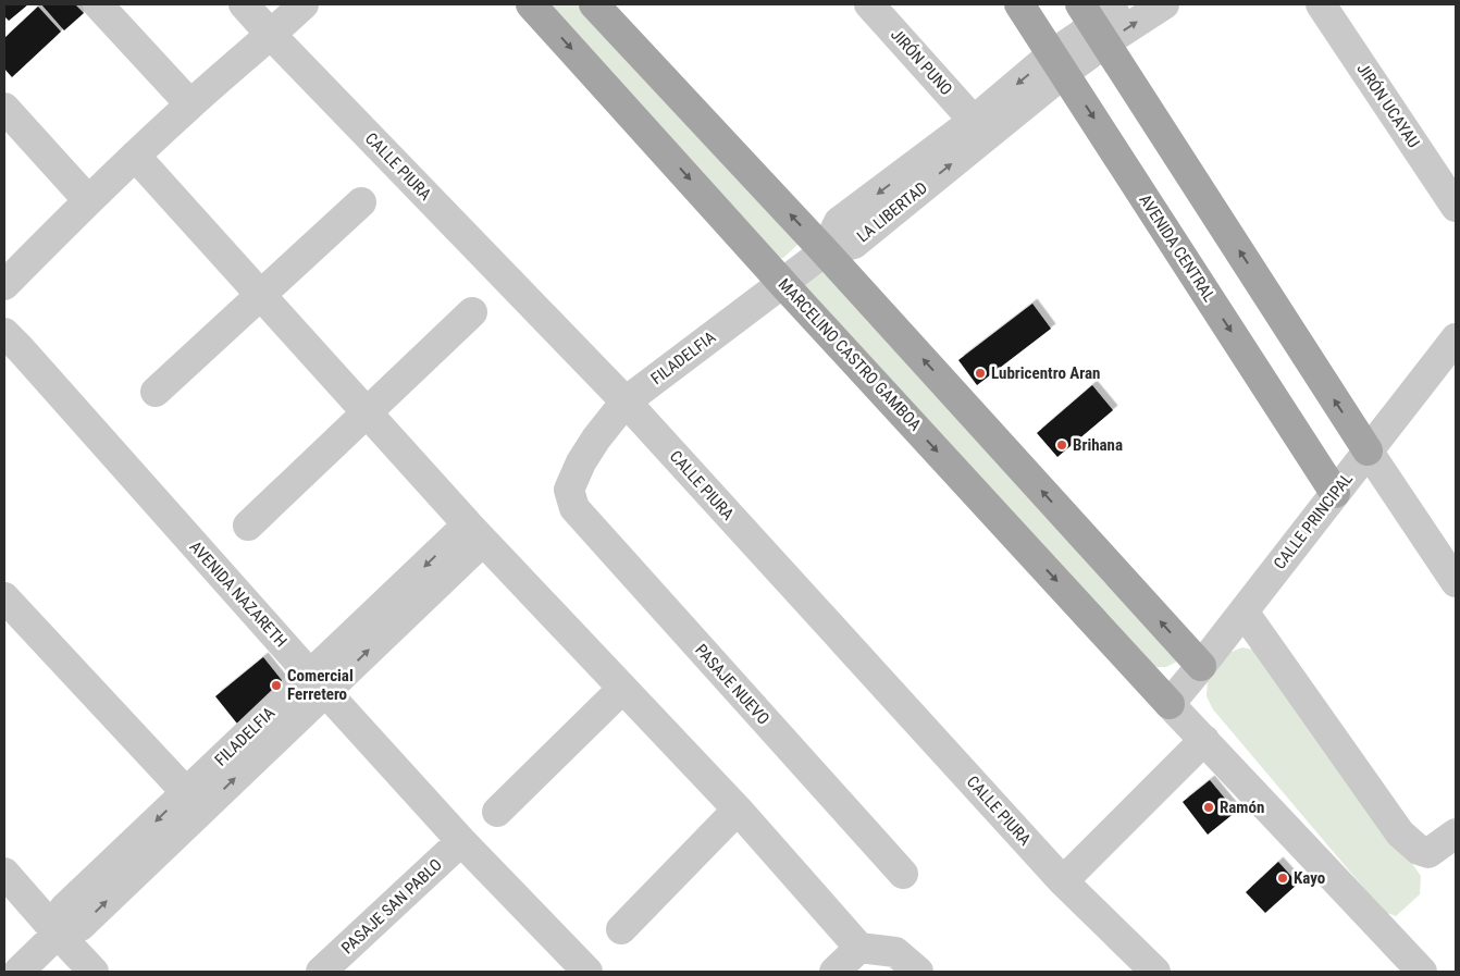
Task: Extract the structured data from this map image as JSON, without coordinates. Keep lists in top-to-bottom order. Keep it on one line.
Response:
{"streets":{"main road":["AVENIDA CENTRAL","MARCELINO CASTRO GAMBOA"],"street":["JIRÓN PUNO","JIRÓN UCAYAU","CALLE PIURA","LA LIBERTAD","FILADELFIA","CALLE PRINCIPAL","AVENIDA NAZARETH","PASAJE NUEVO","PASAJE SAN PABLO"]},"crossings":[["JIRÓN PUNO","LA LIBERTAD"],["CALLE PIURA","FILADELFIA"],["LA LIBERTAD","AVENIDA CENTRAL"],["LA LIBERTAD","FILADELFIA"],["AVENIDA CENTRAL","CALLE PRINCIPAL"],["MARCELINO CASTRO GAMBOA","FILADELFIA"],["MARCELINO CASTRO GAMBOA","CALLE PRINCIPAL"],["FILADELFIA","AVENIDA NAZARETH"],["FILADELFIA","PASAJE NUEVO"],["AVENIDA NAZARETH","PASAJE SAN PABLO"]],"places":["Lubricentro Aran","Brihana","Comercial Ferretero","Ramón","Kayo"]}
